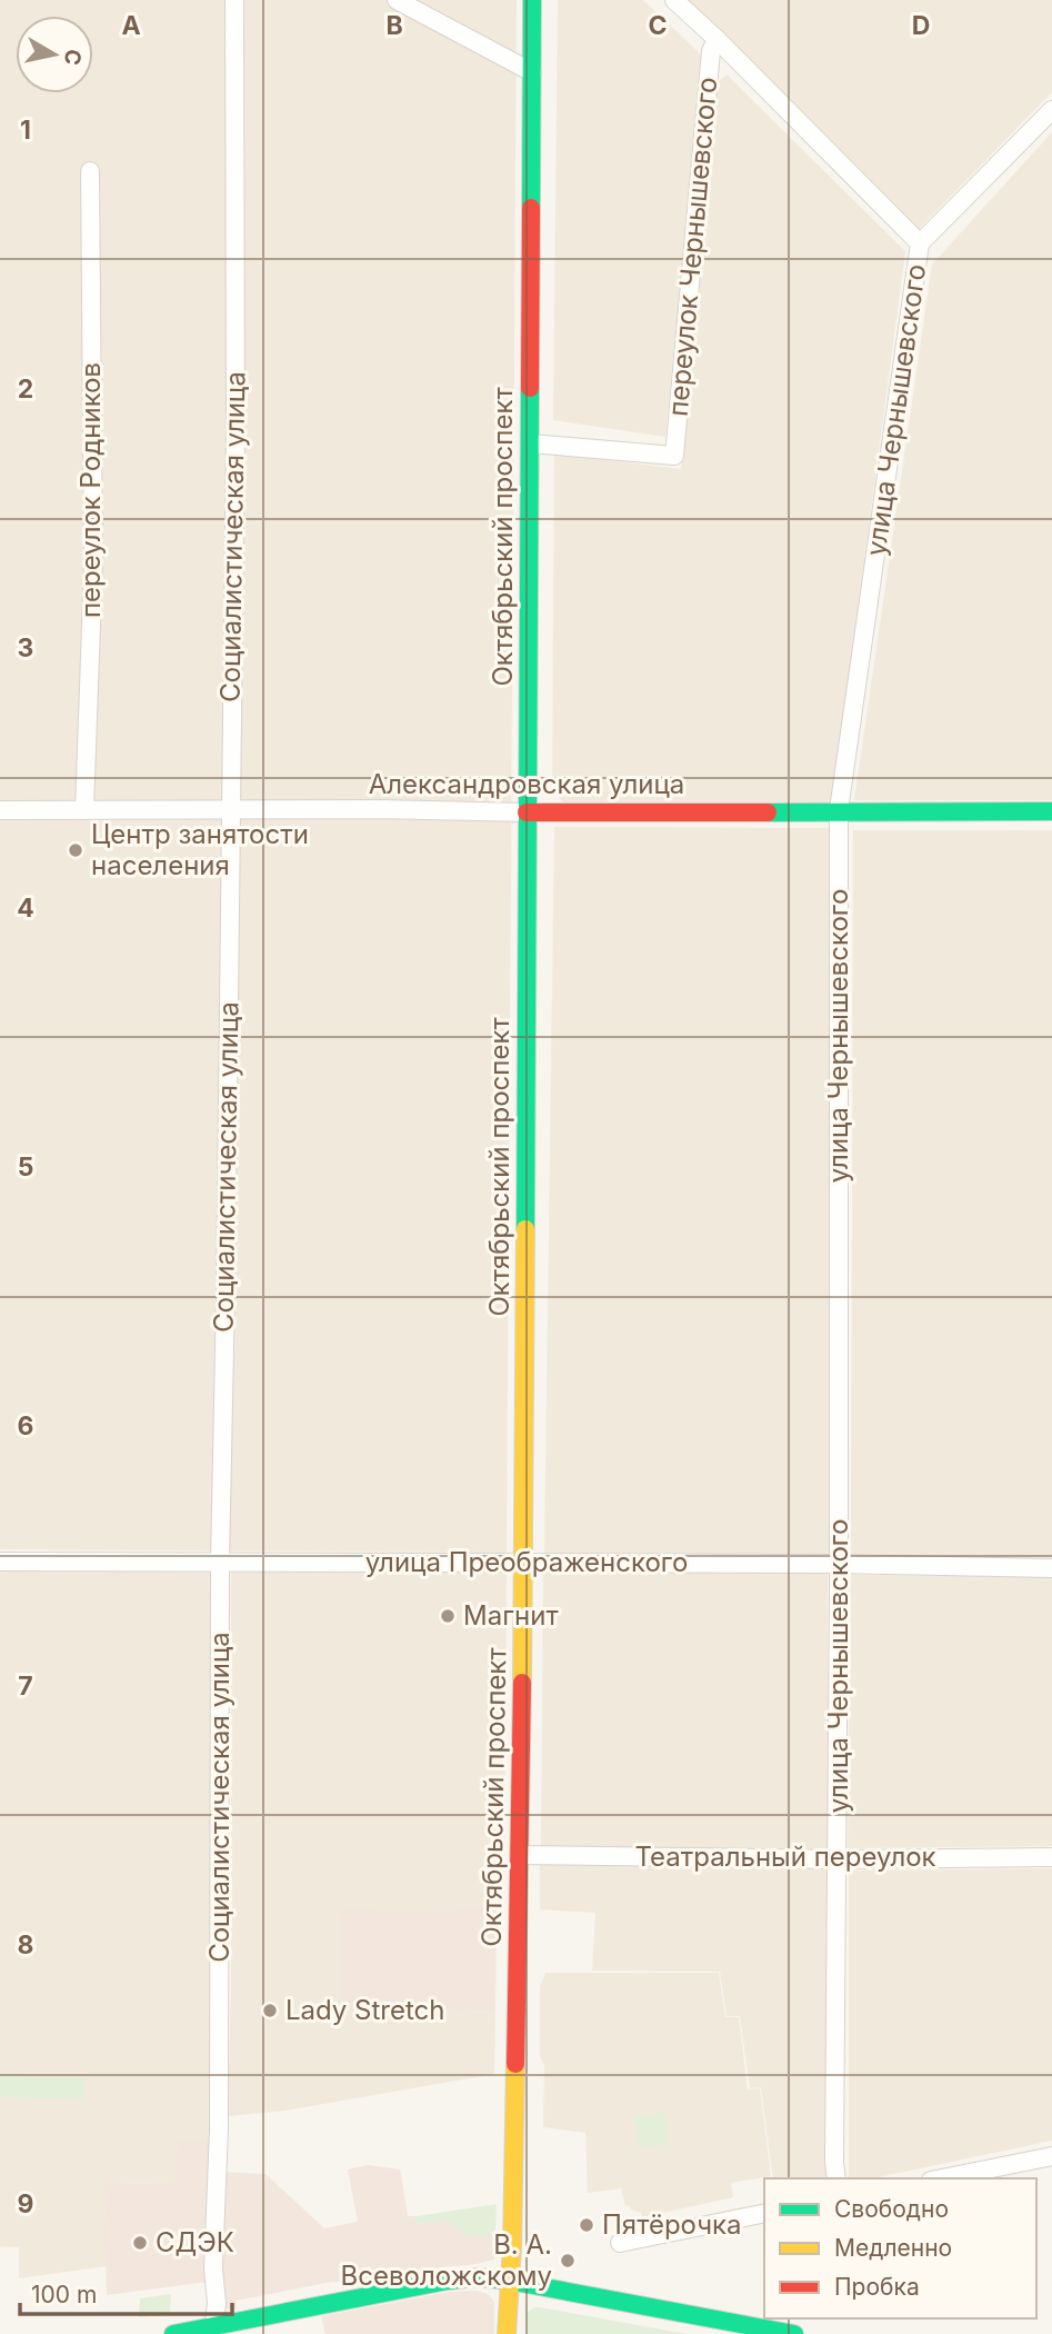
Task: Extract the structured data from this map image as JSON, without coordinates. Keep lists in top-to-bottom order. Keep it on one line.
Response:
{"streets":{"street":["переулок Чернышевского","улица Чернышевского","переулок Родников","Социалистическая улица","Октябрьский проспект","Александровская улица","улица Преображенского","Театральный переулок"]},"crossings":[["переулок Чернышевского","улица Чернышевского"],["переулок Чернышевского","Октябрьский проспект"],["улица Чернышевского","Александровская улица"],["улица Чернышевского","улица Преображенского"],["улица Чернышевского","Театральный переулок"],["переулок Родников","Александровская улица"],["Социалистическая улица","Александровская улица"],["Социалистическая улица","улица Преображенского"],["Октябрьский проспект","Александровская улица"],["Октябрьский проспект","улица Преображенского"],["Октябрьский проспект","Театральный переулок"]],"places":["Центр занятости населения","Магнит","Lady Stretch","Пятёрочка","СДЭК","В. А. Всеволожскому"],"legend":["Свободно","Медленно","Пробка"],"scale_bar":"100 m","north":"right","grid":{"columns":["A","B","C","D"],"rows":["1","2","3","4","5","6","7","8","9"]}}
